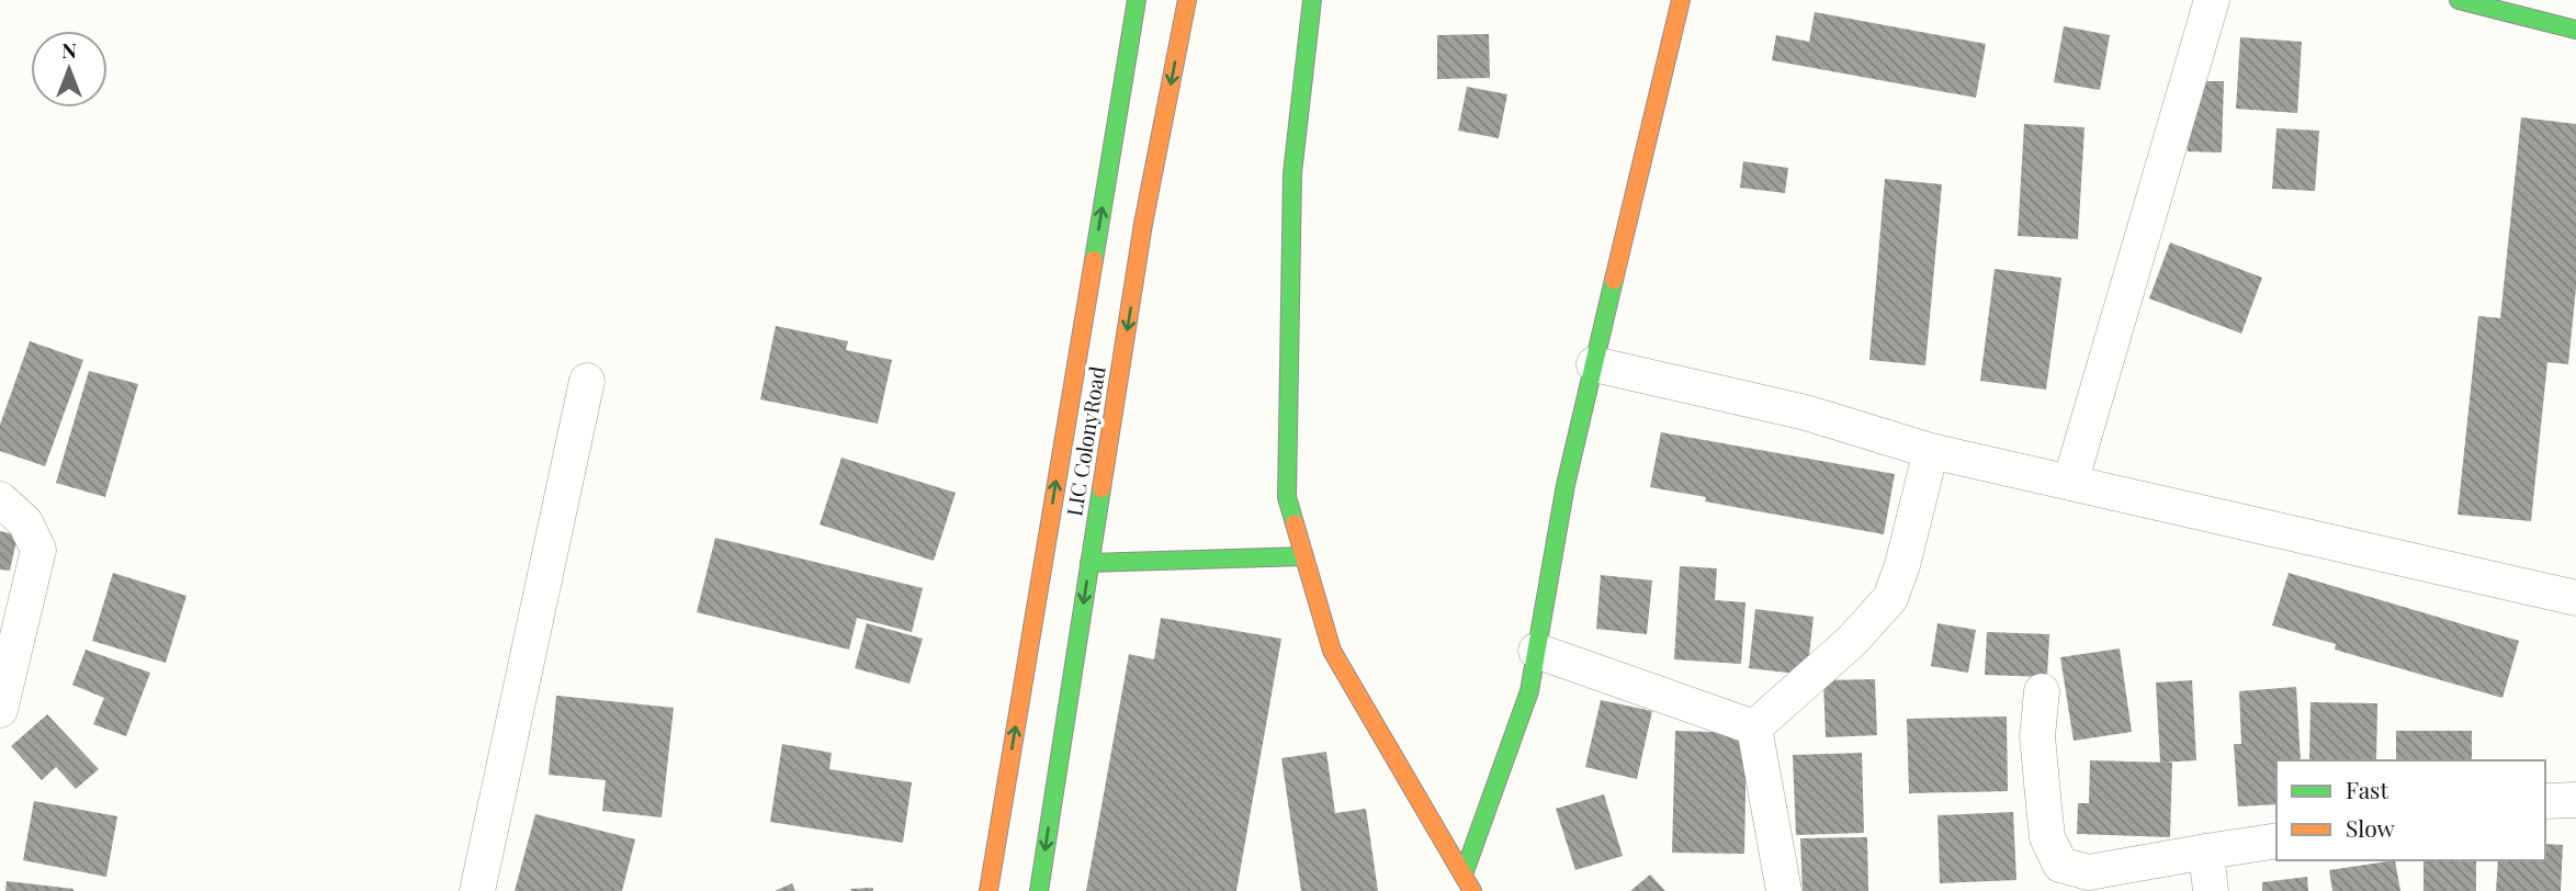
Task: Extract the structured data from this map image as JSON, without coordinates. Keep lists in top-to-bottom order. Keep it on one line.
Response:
{"streets":{"street":["LIC ColonyRoad"]},"legend":["Fast","Slow"],"north":"top"}
